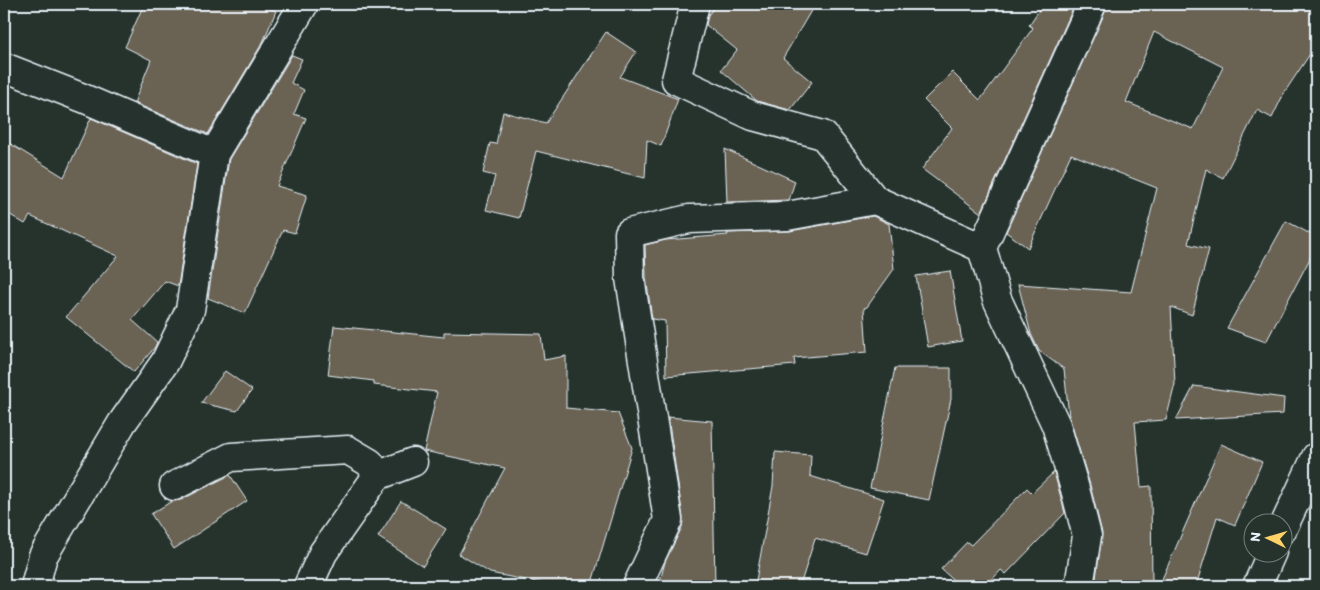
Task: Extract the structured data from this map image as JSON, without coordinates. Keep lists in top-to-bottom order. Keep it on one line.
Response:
{"north":"left"}
